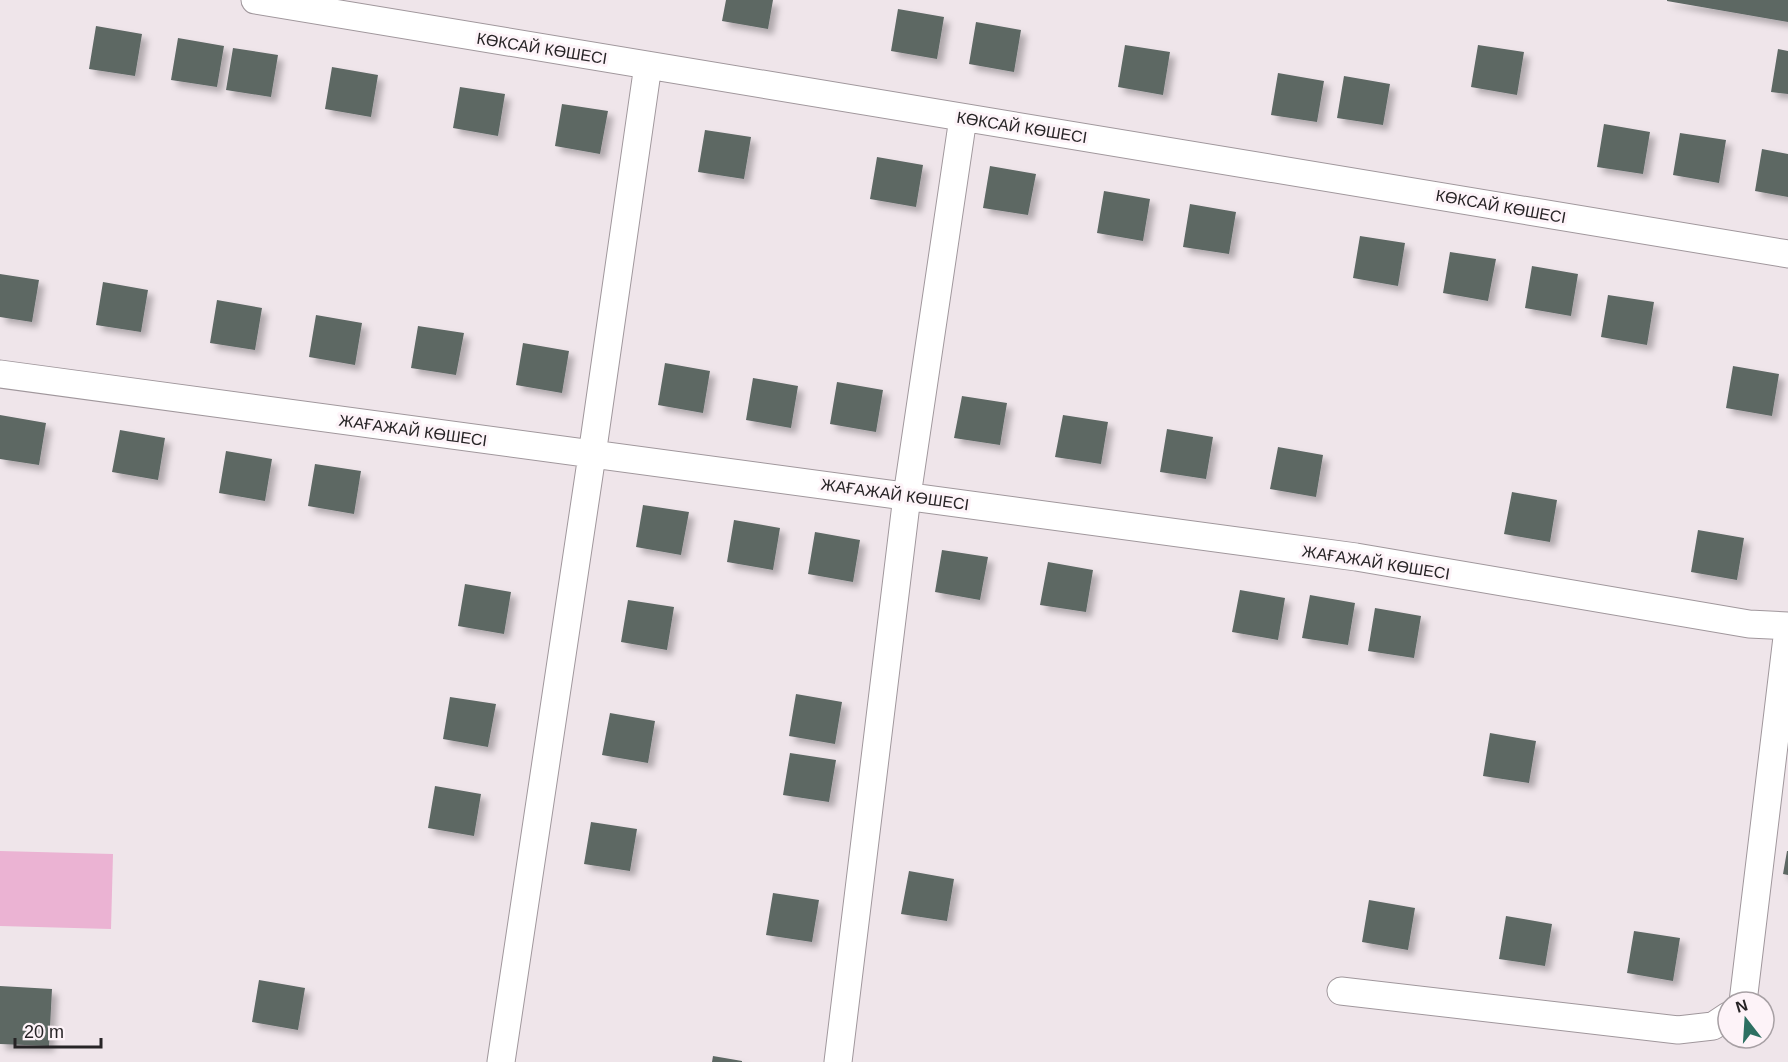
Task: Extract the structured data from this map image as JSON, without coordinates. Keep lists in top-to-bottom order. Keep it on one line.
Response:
{"streets":{"street":["КӨКСАЙ КӨШЕСІ","ЖАҒАЖАЙ КӨШЕСІ"]},"scale_bar":"20 m","north":"top"}
